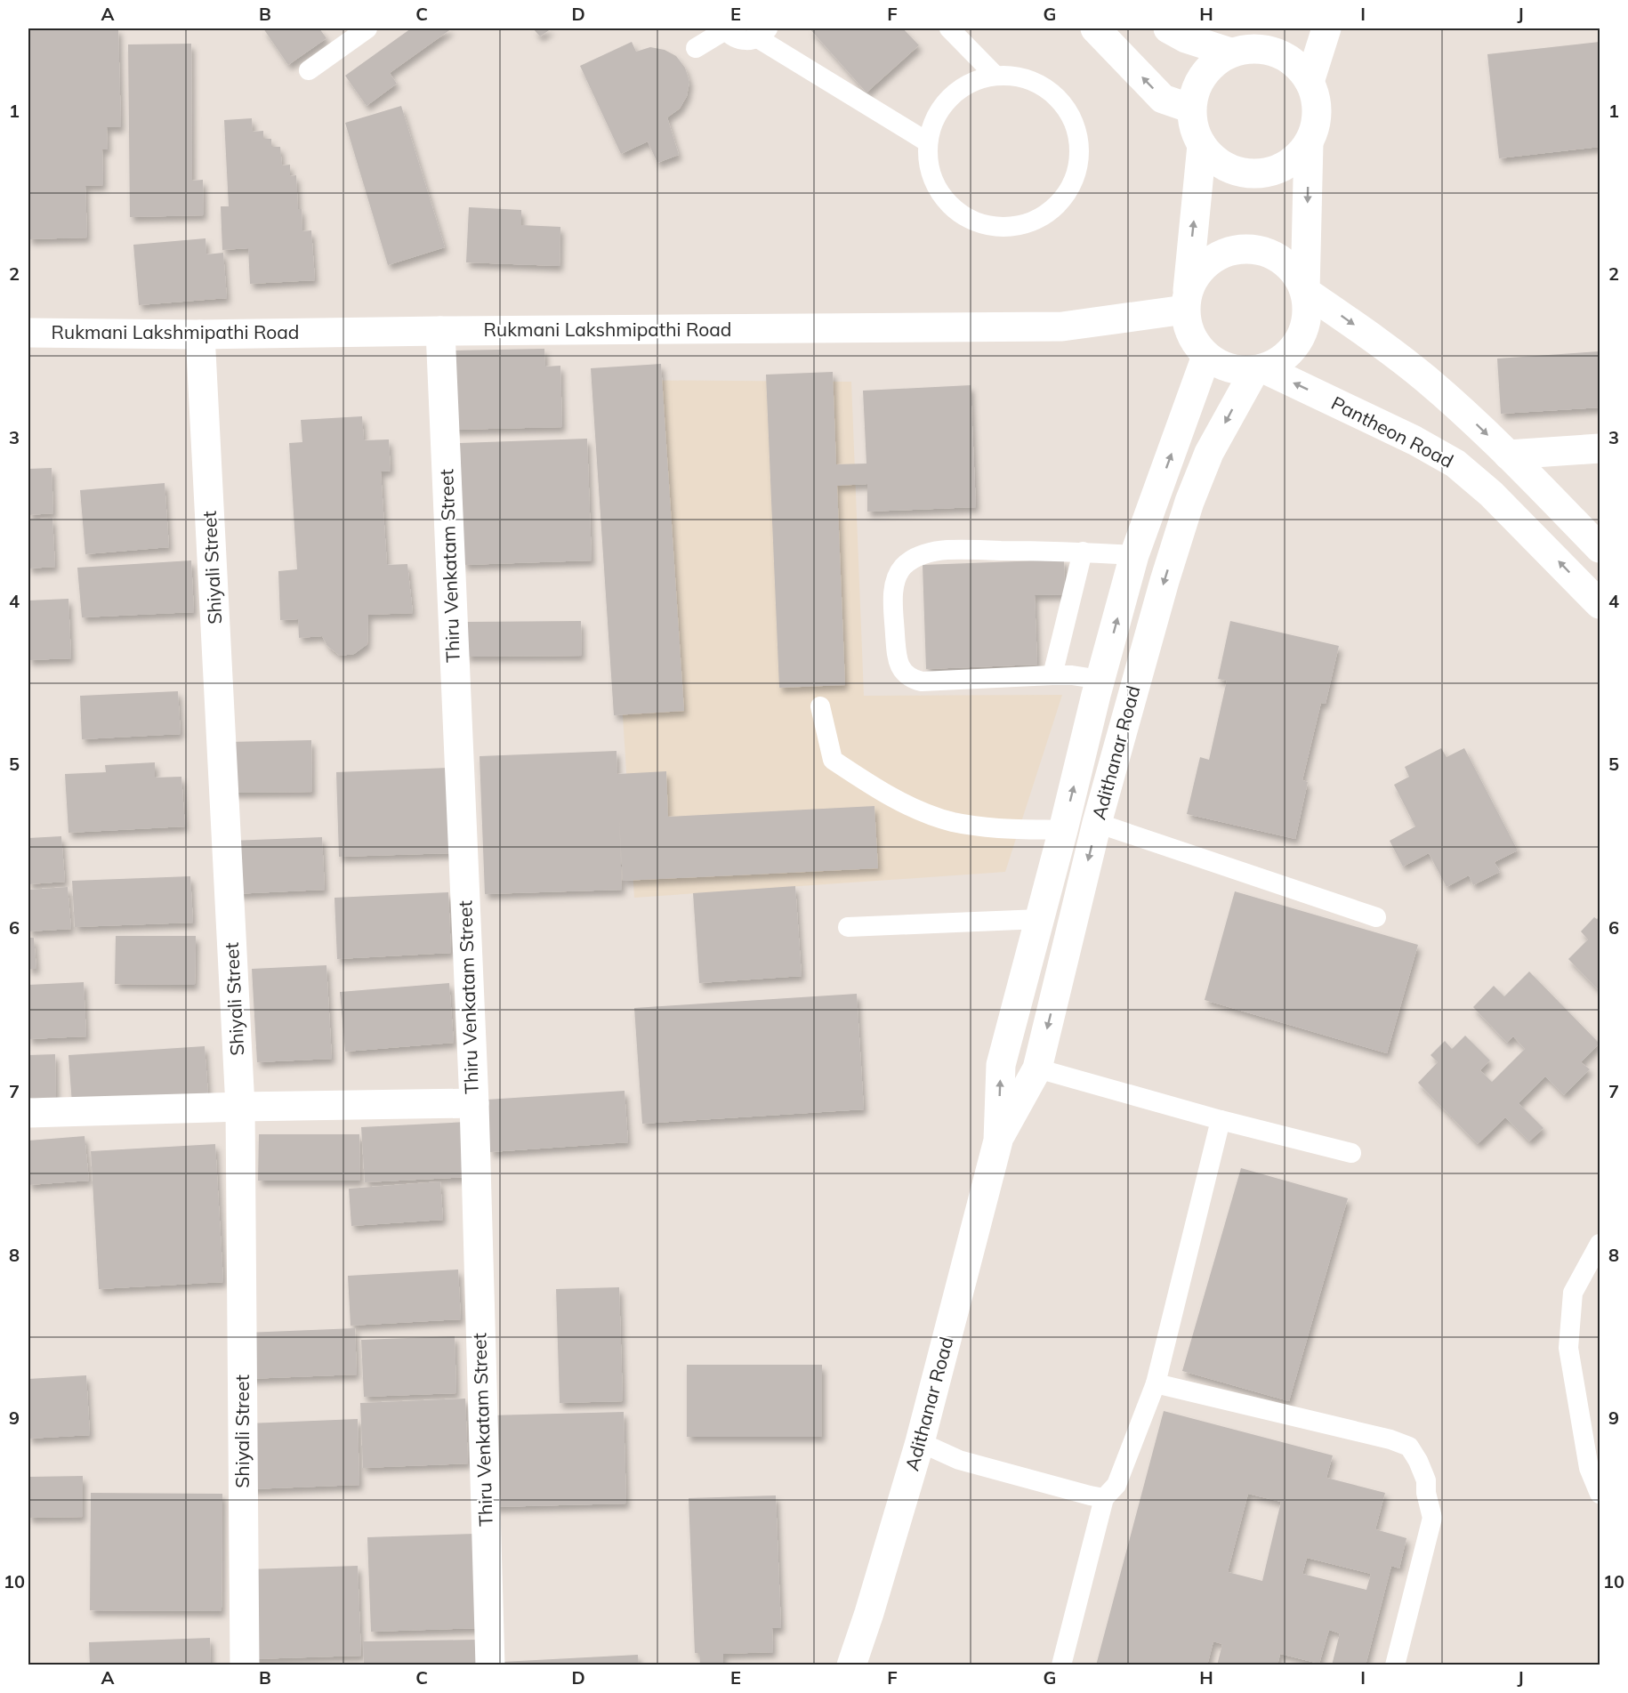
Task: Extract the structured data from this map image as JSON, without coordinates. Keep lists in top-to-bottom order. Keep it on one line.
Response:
{"streets":{"main road":["Rukmani Lakshmipathi Road","Pantheon Road","Thiru Venkatam Street","Shiyali Street","Adithanar Road"]},"crossings":[["Rukmani Lakshmipathi Road","Pantheon Road"],["Rukmani Lakshmipathi Road","Thiru Venkatam Street"],["Rukmani Lakshmipathi Road","Shiyali Street"],["Rukmani Lakshmipathi Road","Adithanar Road"],["Pantheon Road","Adithanar Road"]],"grid":{"columns":["A","B","C","D","E","F","G","H","I","J"],"rows":["1","2","3","4","5","6","7","8","9","10"]}}
